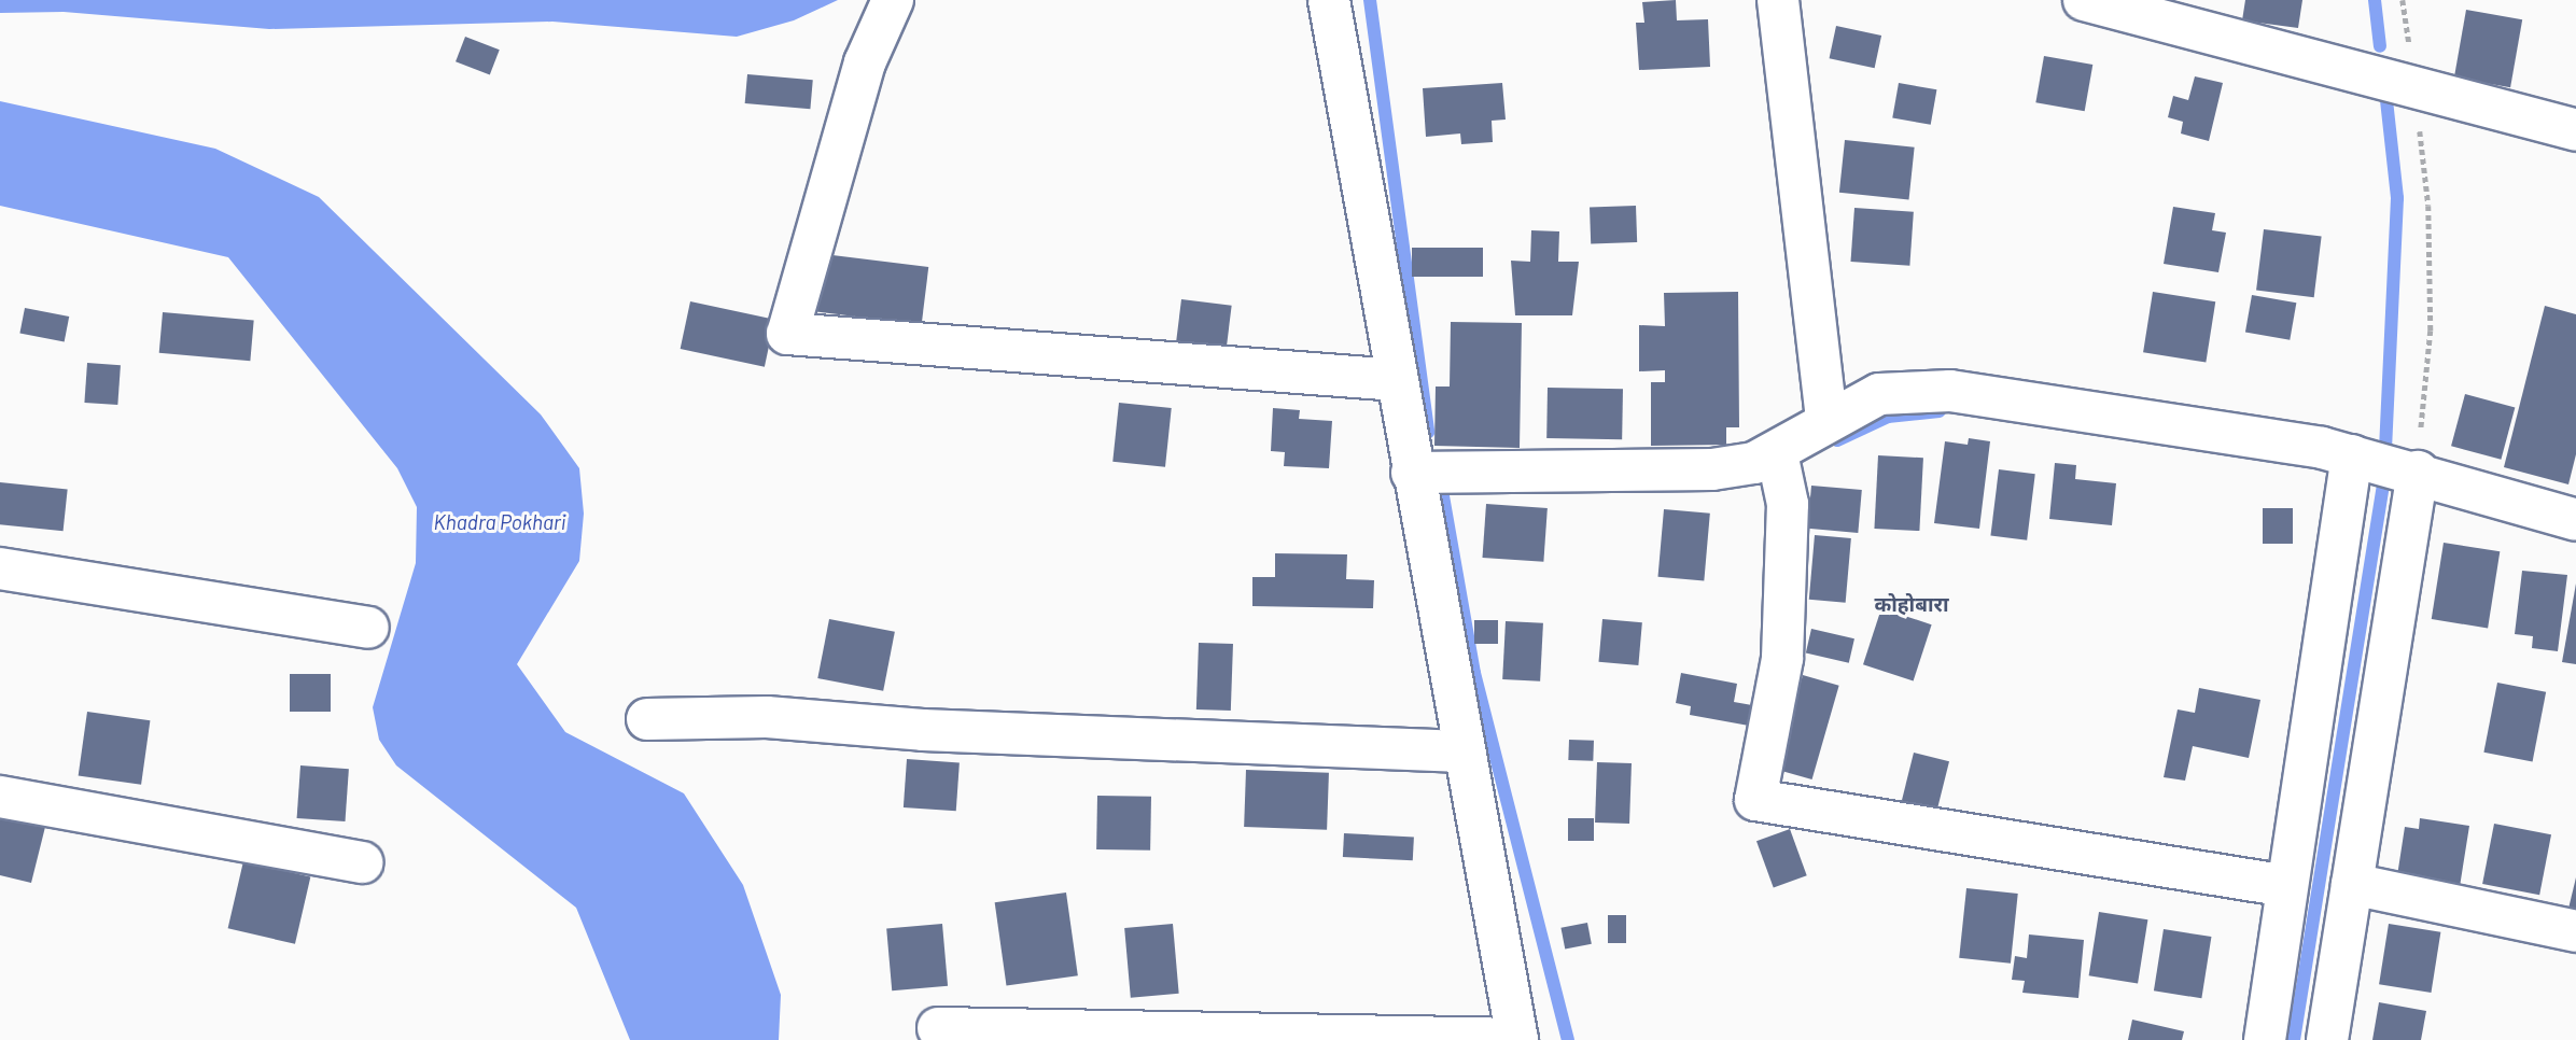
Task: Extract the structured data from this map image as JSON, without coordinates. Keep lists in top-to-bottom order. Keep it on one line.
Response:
{"districts":["कोहोबारा"],"water":["Khadra Pokhari"]}
